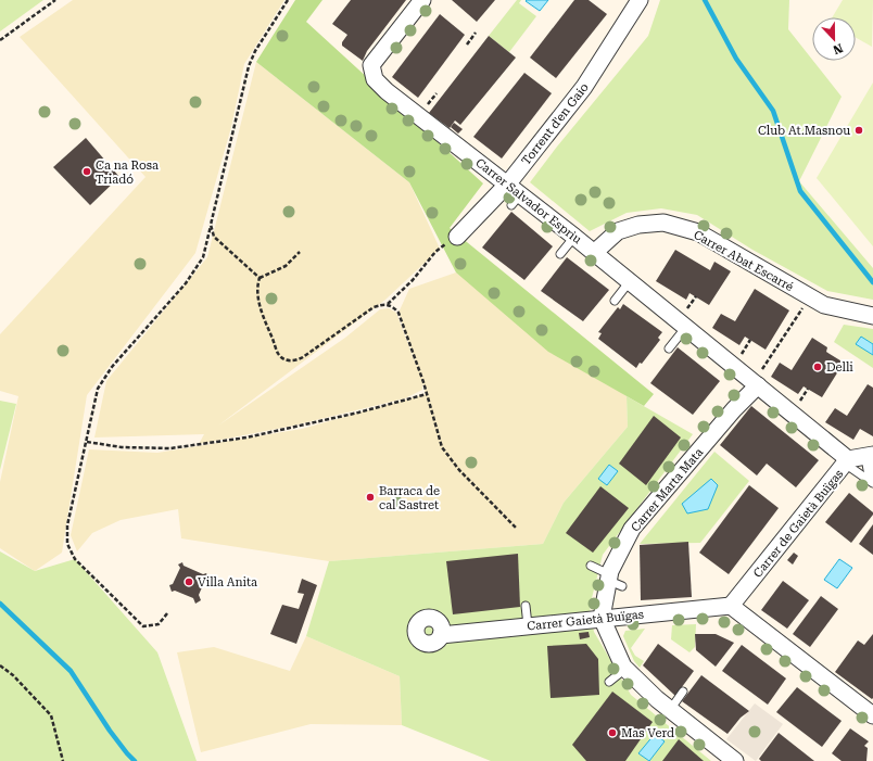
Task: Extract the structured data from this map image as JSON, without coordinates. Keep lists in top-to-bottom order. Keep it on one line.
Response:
{"streets":{"street":["Torrent d'en Gaio","Carrer Salvador Espriu","Carrer Abat Escarré","Carrer Marta Mata","Carrer de Gaietà Buïgas","Carrer Gaietà Buïgas"]},"crossings":[["Torrent d'en Gaio","Carrer Salvador Espriu"],["Carrer Salvador Espriu","Carrer Abat Escarré"],["Carrer Salvador Espriu","Carrer Marta Mata"],["Carrer Salvador Espriu","Carrer de Gaietà Buïgas"],["Carrer Marta Mata","Carrer Gaietà Buïgas"],["Carrer de Gaietà Buïgas","Carrer Gaietà Buïgas"]],"places":["Club At.Masnou","Ca na Rosa Triadó","Delli","Barraca de cal Sastret","Villa Anita","Mas Verd"],"north":"bottom"}
